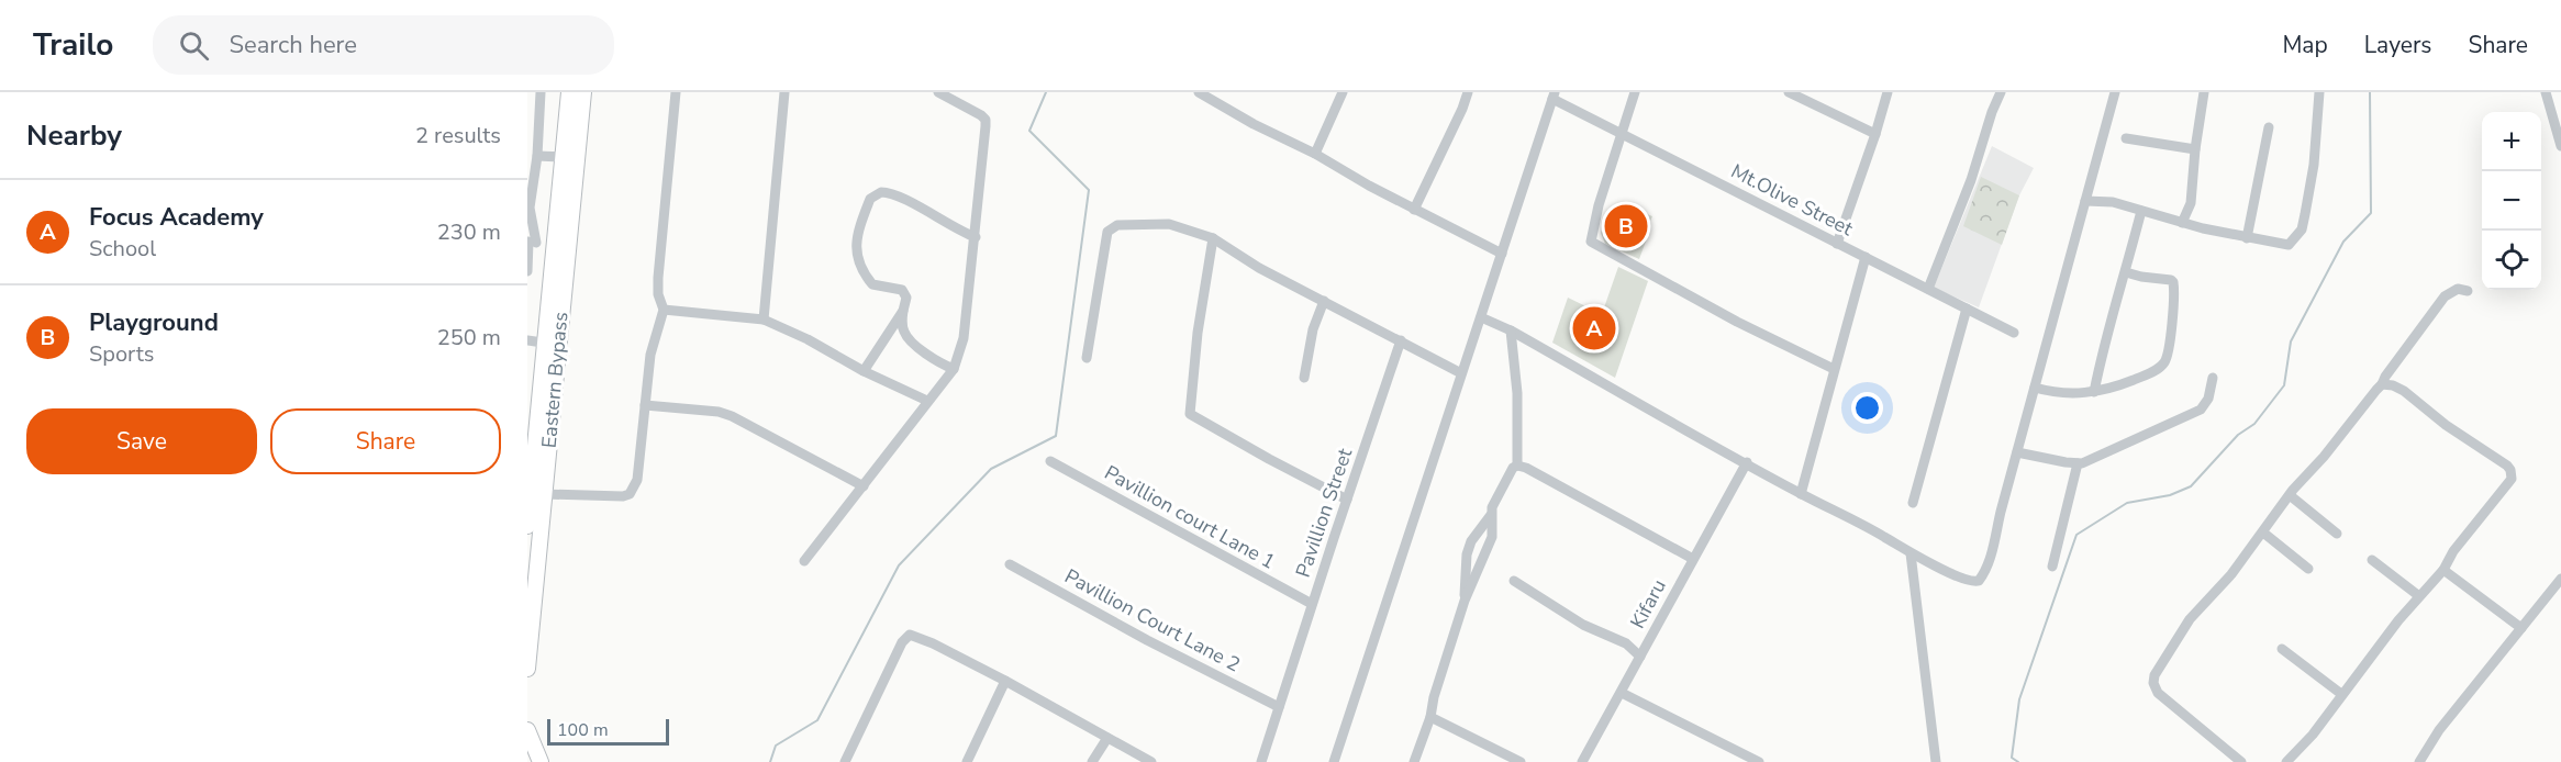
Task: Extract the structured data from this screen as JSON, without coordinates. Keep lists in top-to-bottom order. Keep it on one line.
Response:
{"streets":{"main road":["Eastern Bypass"],"street":["Mt.Olive Street","Pavillion Street","Pavillion court Lane 1","Kifaru","Pavillion Court Lane 2"]},"crossings":[["Pavillion Street","Pavillion court Lane 1"],["Pavillion Street","Pavillion Court Lane 2"]],"scale_bar":"100 m","page":{"header":"Trailo","search":"Search here","nav":["Map","Layers","Share"],"heading":["Nearby","2 results"],"map_buttons":["+","−"],"list":[{"mark":"A","name":"Focus Academy","note":"School","value":"230 m"},{"mark":"B","name":"Playground","note":"Sports","value":"250 m"}],"pins":["B","A"],"buttons":["Save","Share"],"scale":"100 m"}}
